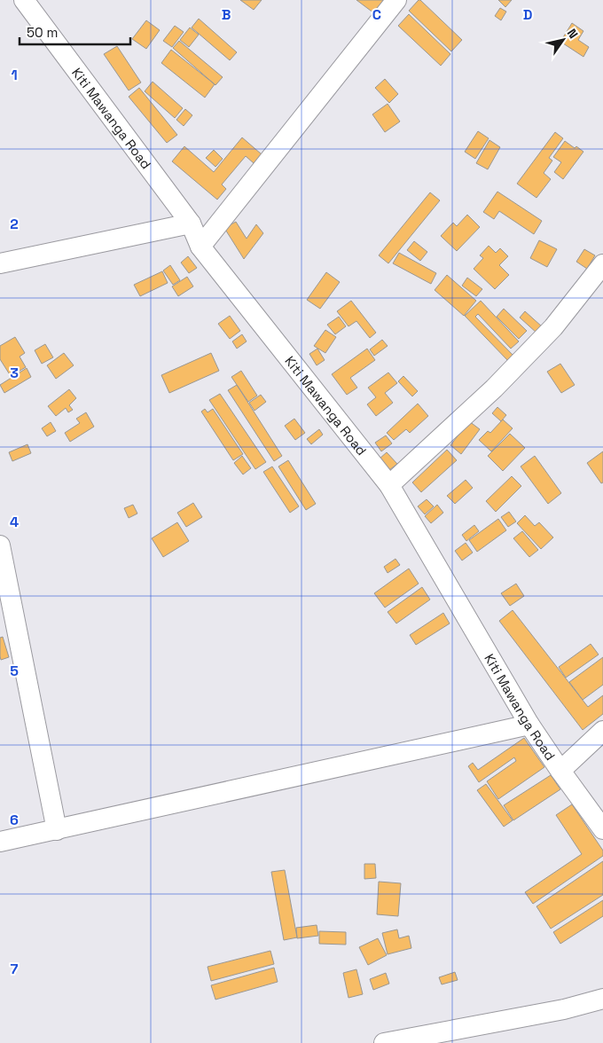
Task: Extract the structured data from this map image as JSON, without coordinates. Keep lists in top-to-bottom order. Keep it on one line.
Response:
{"streets":{"street":["Kiti Mawanga Road"]},"scale_bar":"50 m","north":"top right","grid":{"columns":["B","C","D"],"rows":["1","2","3","4","5","6","7"]}}
